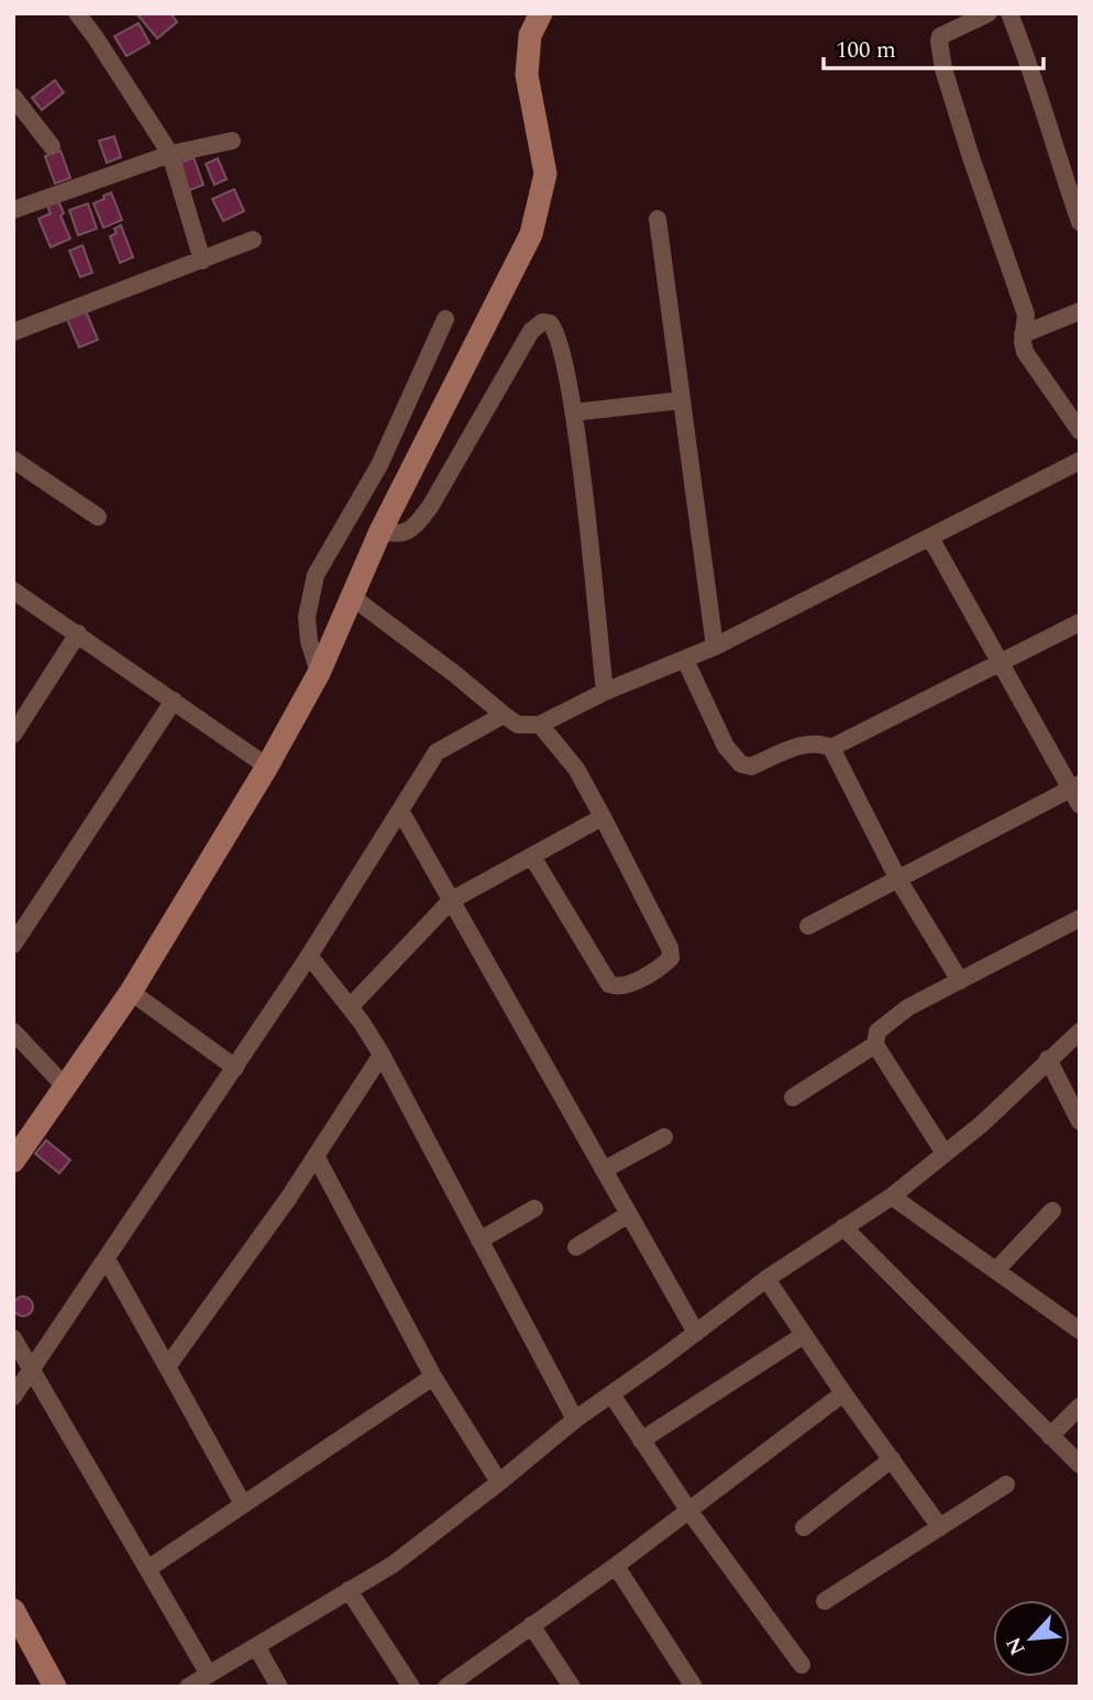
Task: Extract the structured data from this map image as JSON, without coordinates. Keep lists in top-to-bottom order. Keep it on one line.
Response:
{"scale_bar":"100 m","north":"bottom left"}
